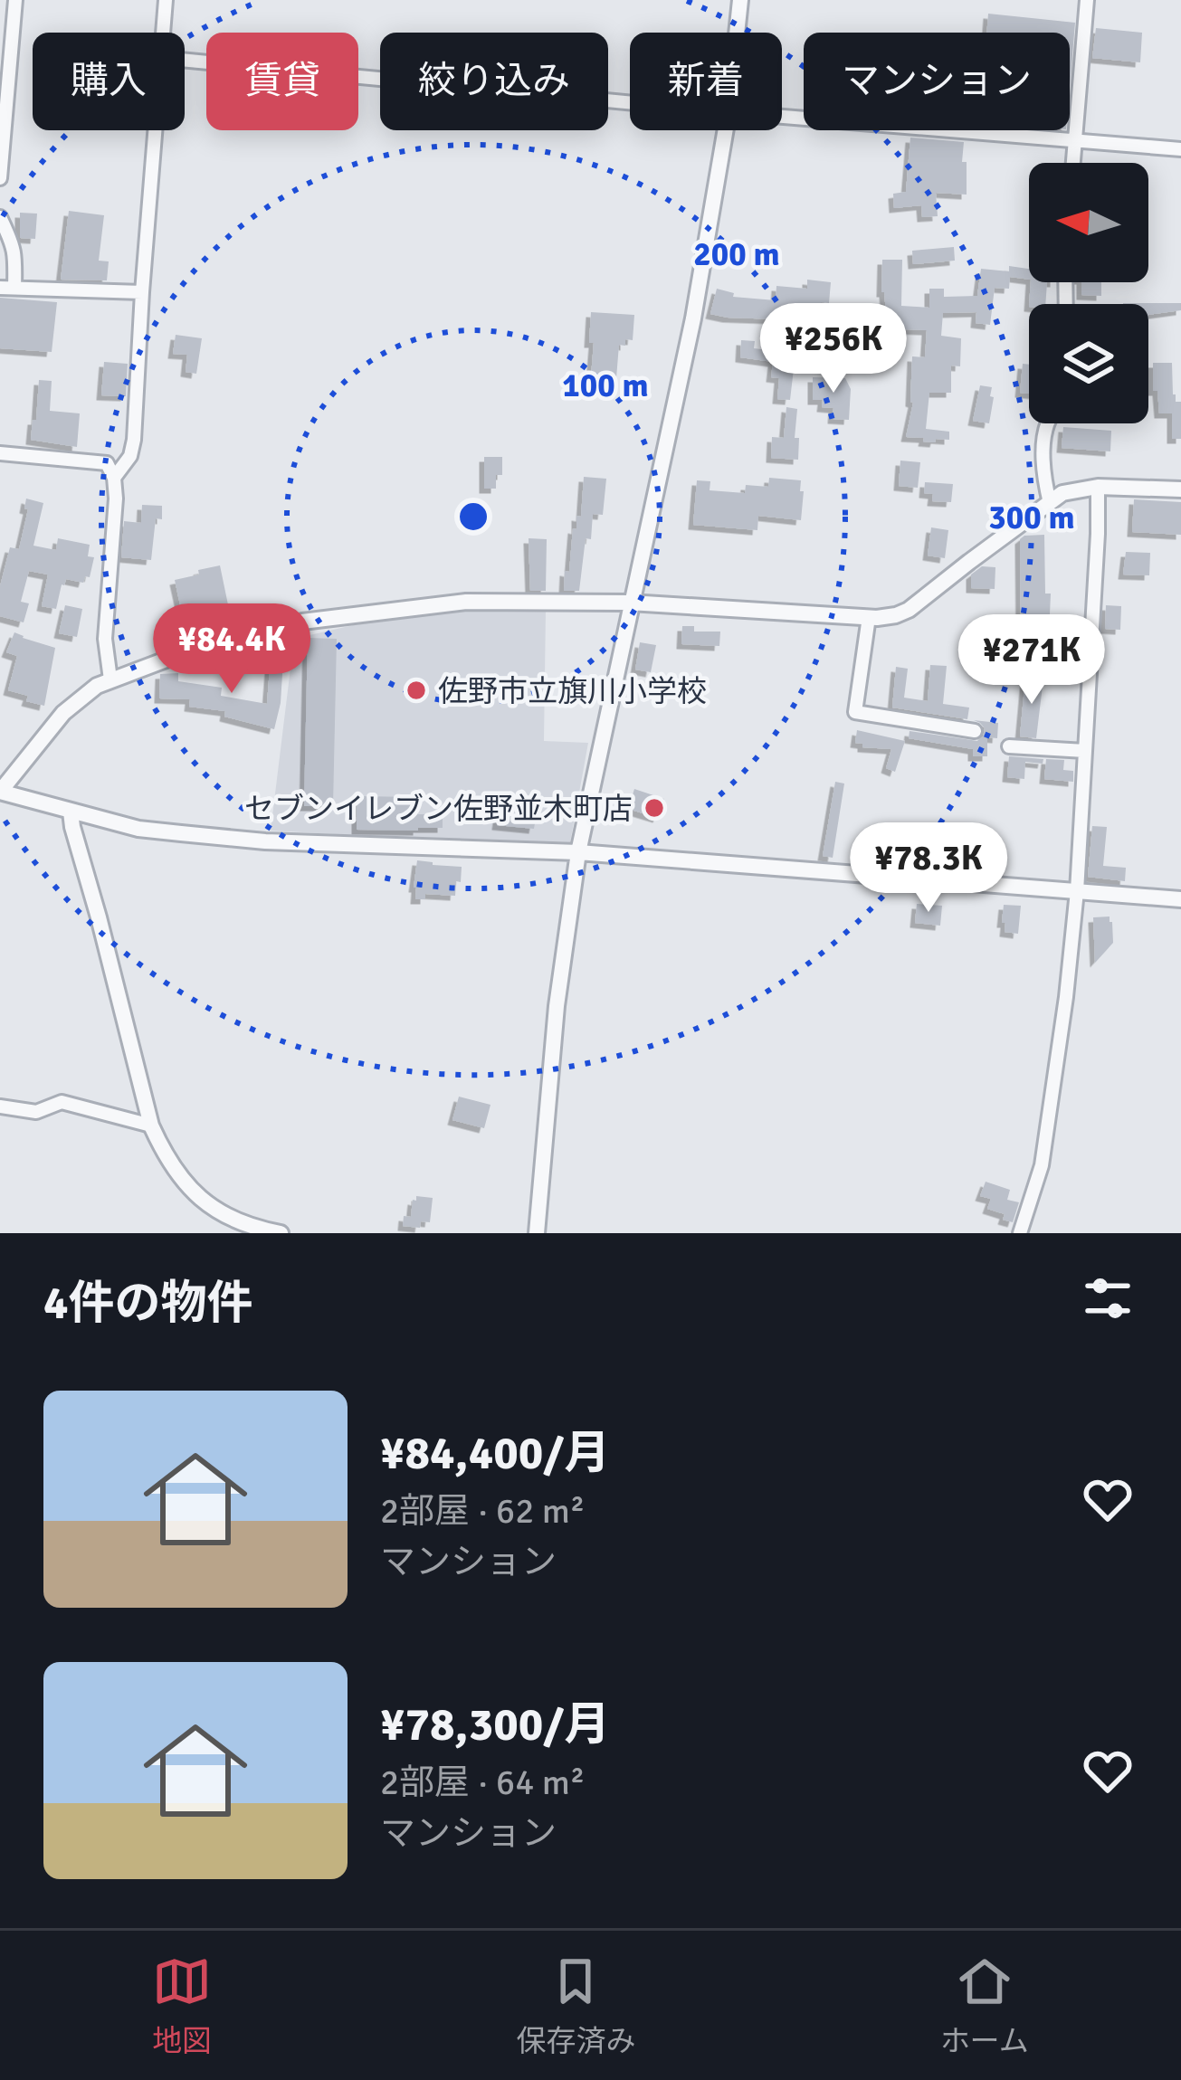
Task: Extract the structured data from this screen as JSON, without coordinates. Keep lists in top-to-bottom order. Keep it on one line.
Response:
{"places":["佐野市立旗川小学校","セブンイレブン佐野並木町店"],"north":"left","page":{"chip":["購入","賃貸","絞り込み","新着","マンション"],"price":["¥256K","¥84.4K","¥271K","¥78.3K"],"heading":"4件の物件","list":[{"name":"¥84,400/月","note":"2部屋 · 62 m² · マンション"},{"name":"¥78,300/月","note":"2部屋 · 64 m² · マンション"}],"tabs":["地図","保存済み","ホーム"]},"rings":["200 m","100 m","300 m"]}
